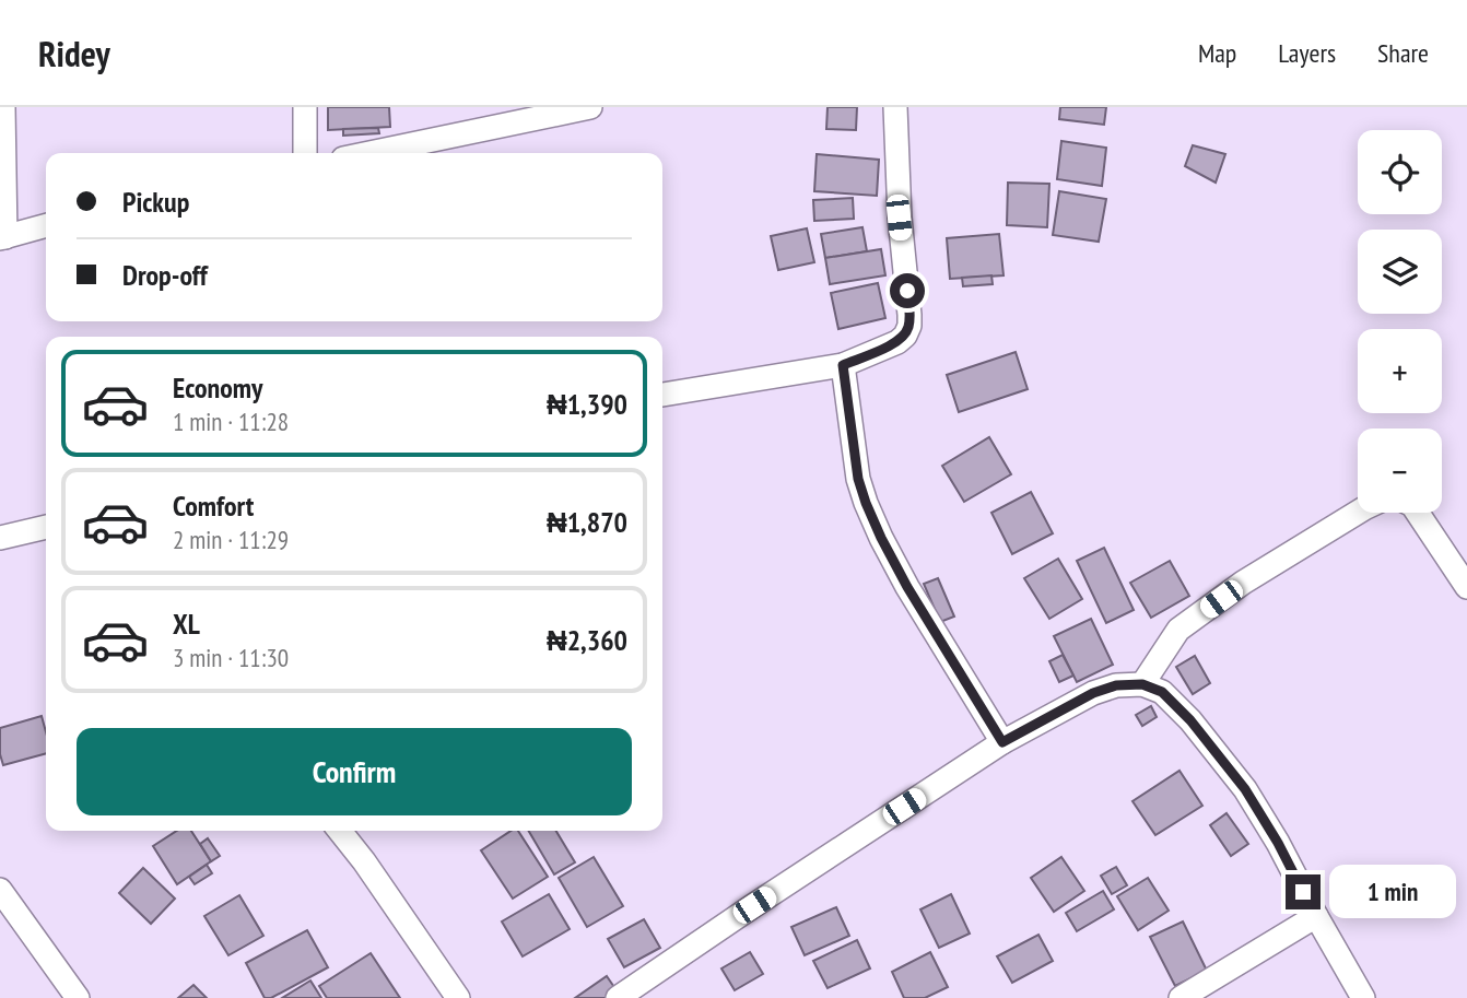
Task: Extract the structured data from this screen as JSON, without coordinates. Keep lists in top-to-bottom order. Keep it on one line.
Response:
{"page":{"header":"Ridey","nav":["Map","Layers","Share"],"map_buttons":["+","−"],"banner":["Pickup","Drop-off"],"list":[{"name":"Economy","note":"1 min · 11:28","value":"₦1,390"},{"name":"Comfort","note":"2 min · 11:29","value":"₦1,870"},{"name":"XL","note":"3 min · 11:30","value":"₦2,360"}],"buttons":"Confirm","bubble":"1 min"}}
